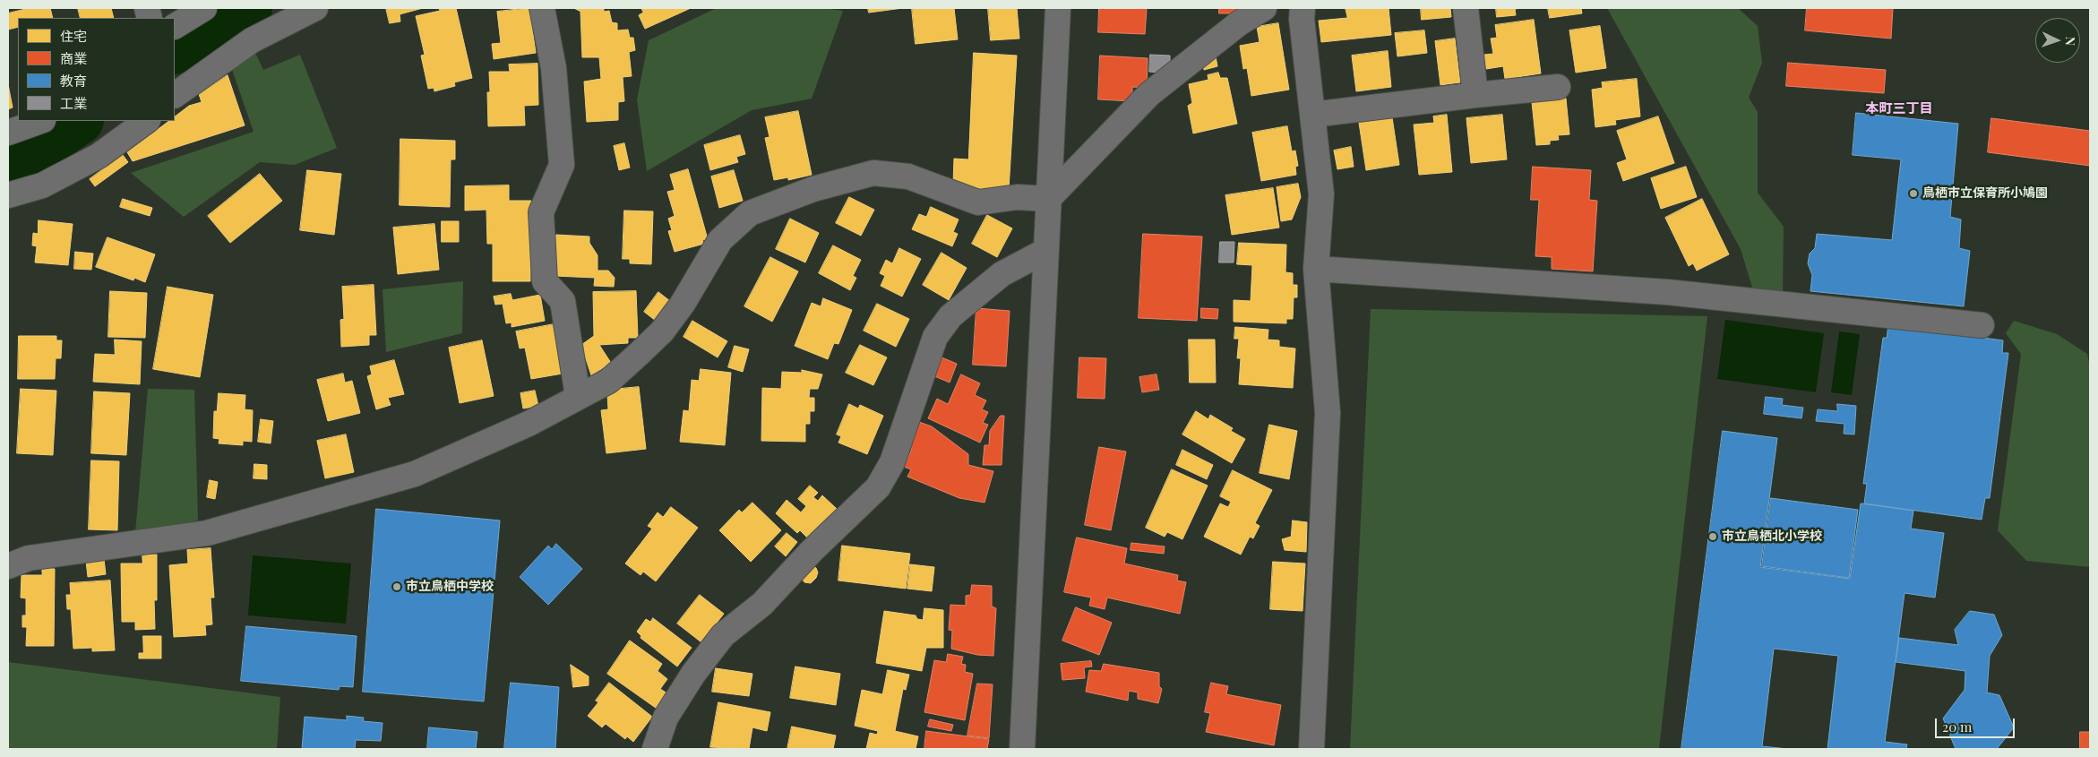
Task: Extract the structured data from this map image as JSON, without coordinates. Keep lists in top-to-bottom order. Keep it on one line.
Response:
{"districts":["本町三丁目"],"places":["鳥栖市立保育所小鳩園","市立鳥栖北小学校","市立鳥栖中学校"],"legend":["住宅","商業","教育","工業"],"scale_bar":"20 m","north":"right"}
